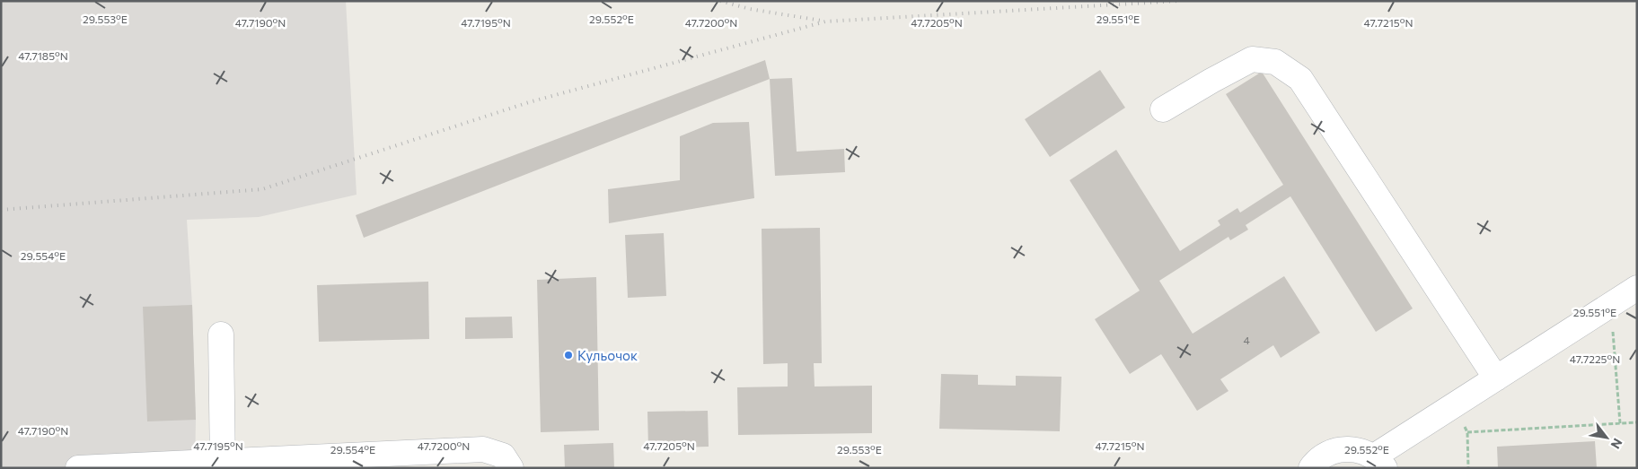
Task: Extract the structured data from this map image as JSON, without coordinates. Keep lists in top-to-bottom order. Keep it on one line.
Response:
{"places":["Кульочок"],"house_numbers":["4"],"north":"bottom right","coordinates":["29.553°E","29.552°E","29.551°E","47.7190°N","47.7195°N","47.7200°N","47.7205°N","47.7215°N","47.7185°N","29.554°E","47.7225°N"]}
